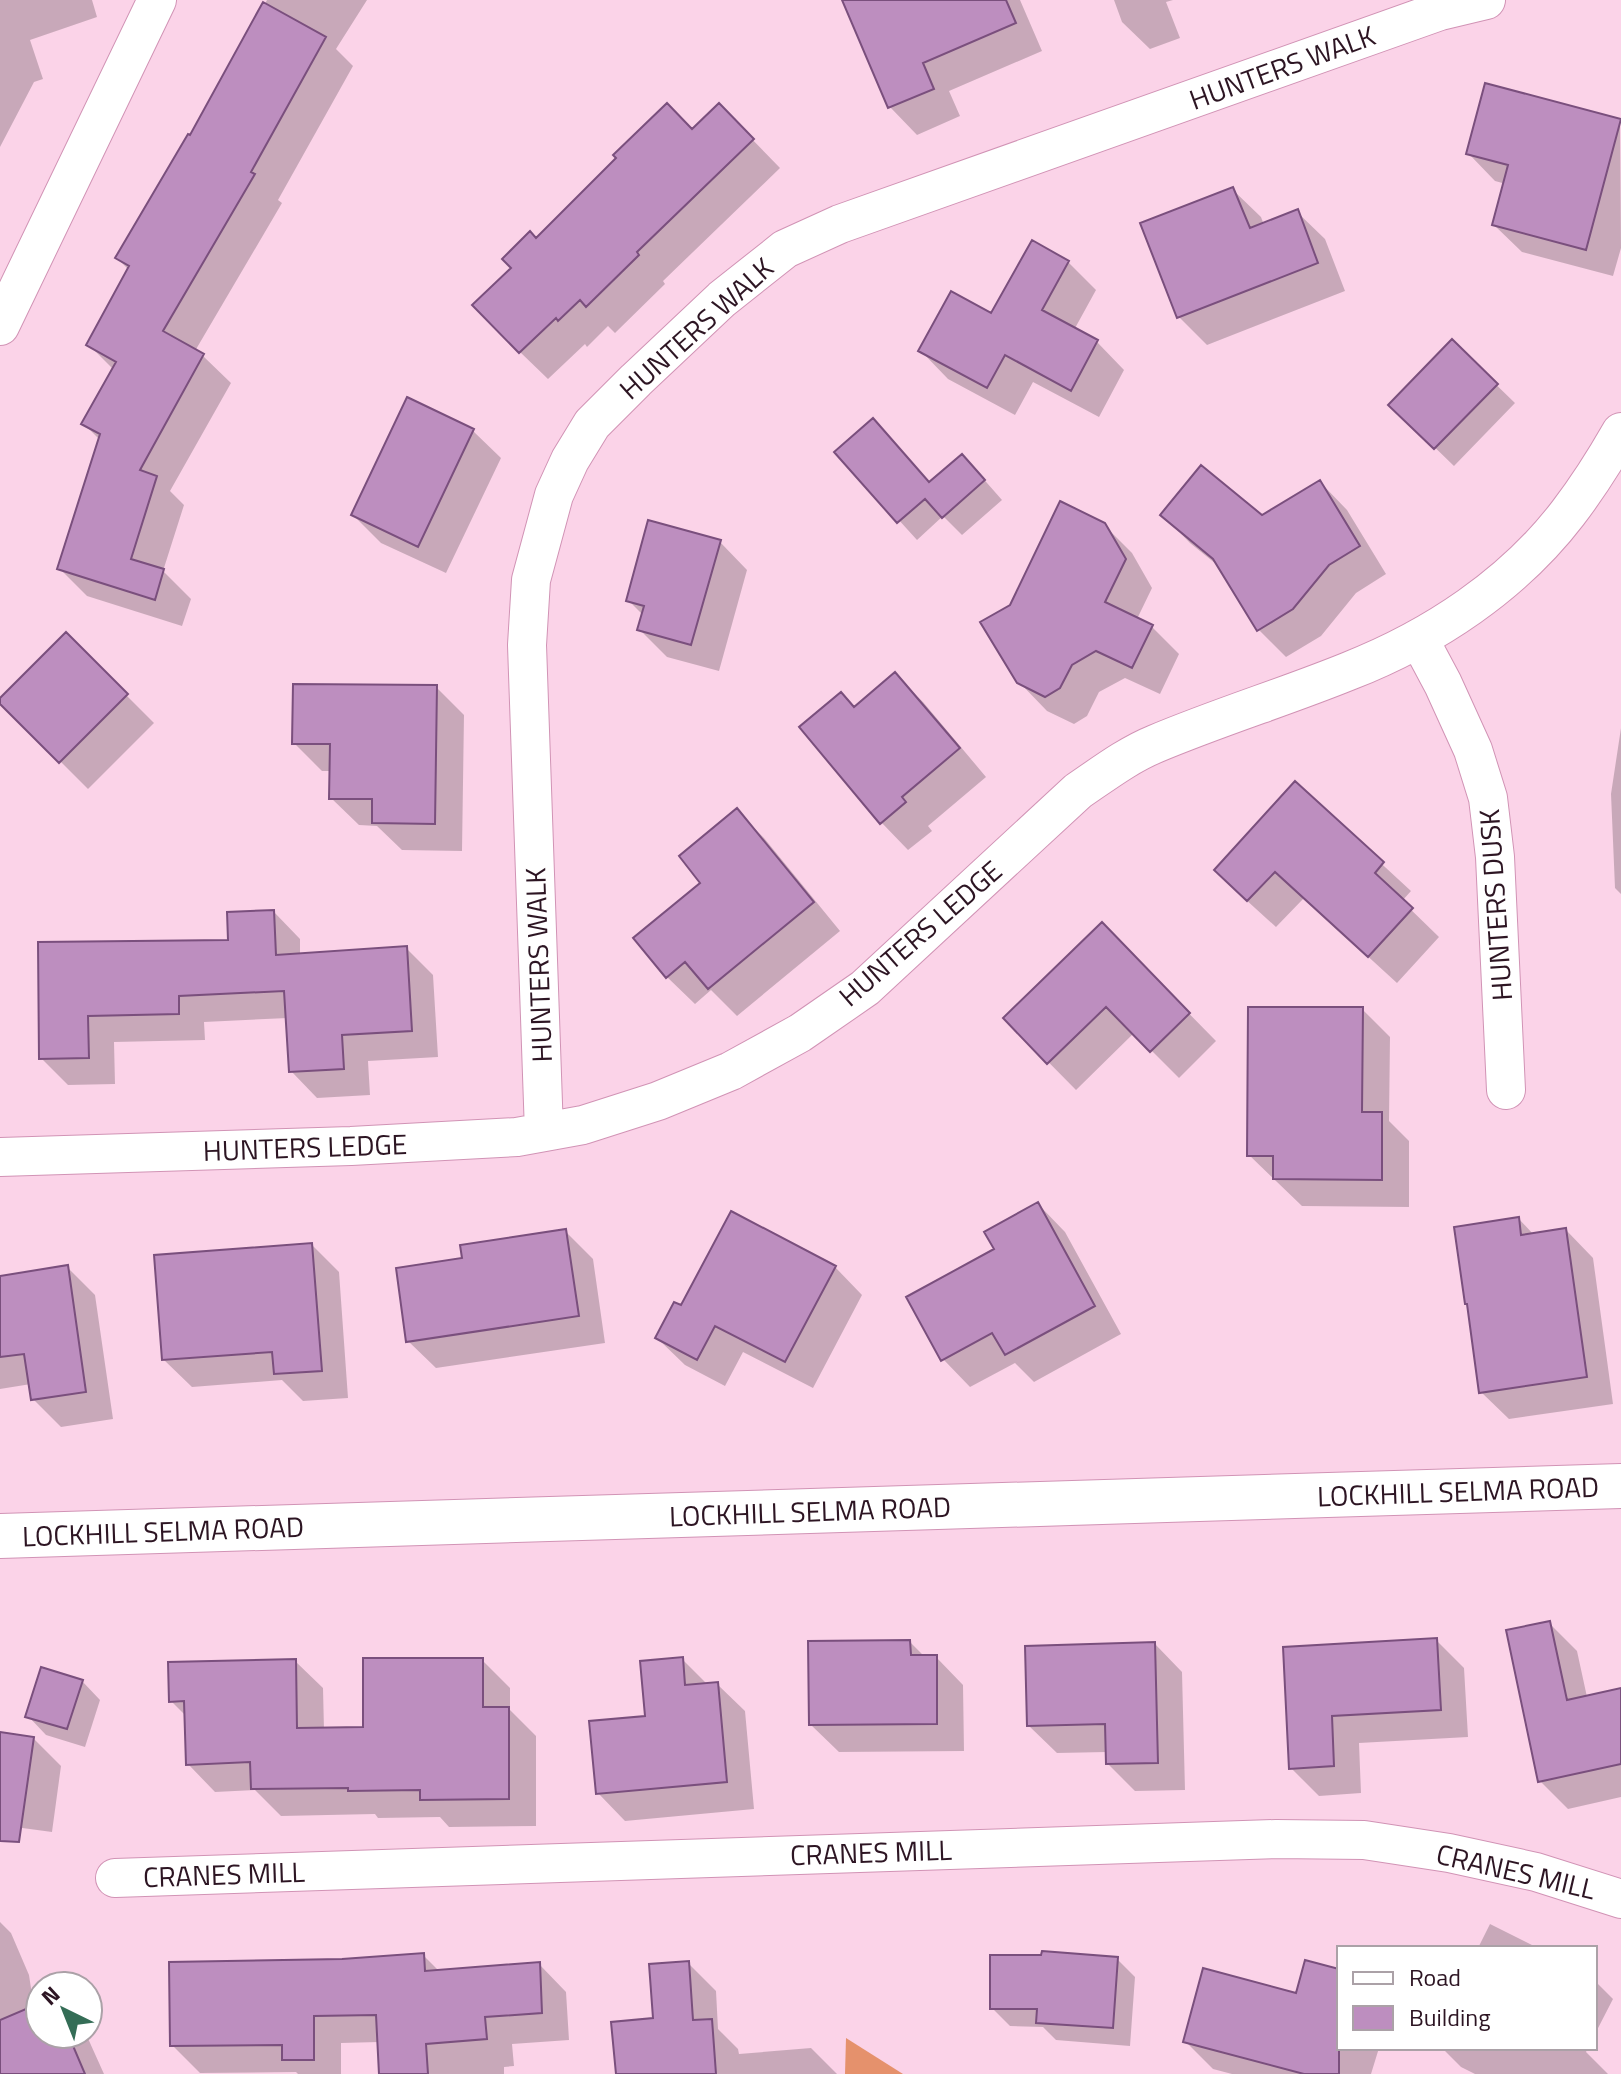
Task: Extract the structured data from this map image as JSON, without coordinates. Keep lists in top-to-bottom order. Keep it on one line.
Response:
{"streets":{"main road":["LOCKHILL SELMA ROAD"],"street":["HUNTERS WALK","HUNTERS DUSK","HUNTERS LEDGE","CRANES MILL"]},"crossings":[["HUNTERS WALK","HUNTERS LEDGE"],["HUNTERS DUSK","HUNTERS LEDGE"]],"legend":["Road","Building"],"north":"top left"}
